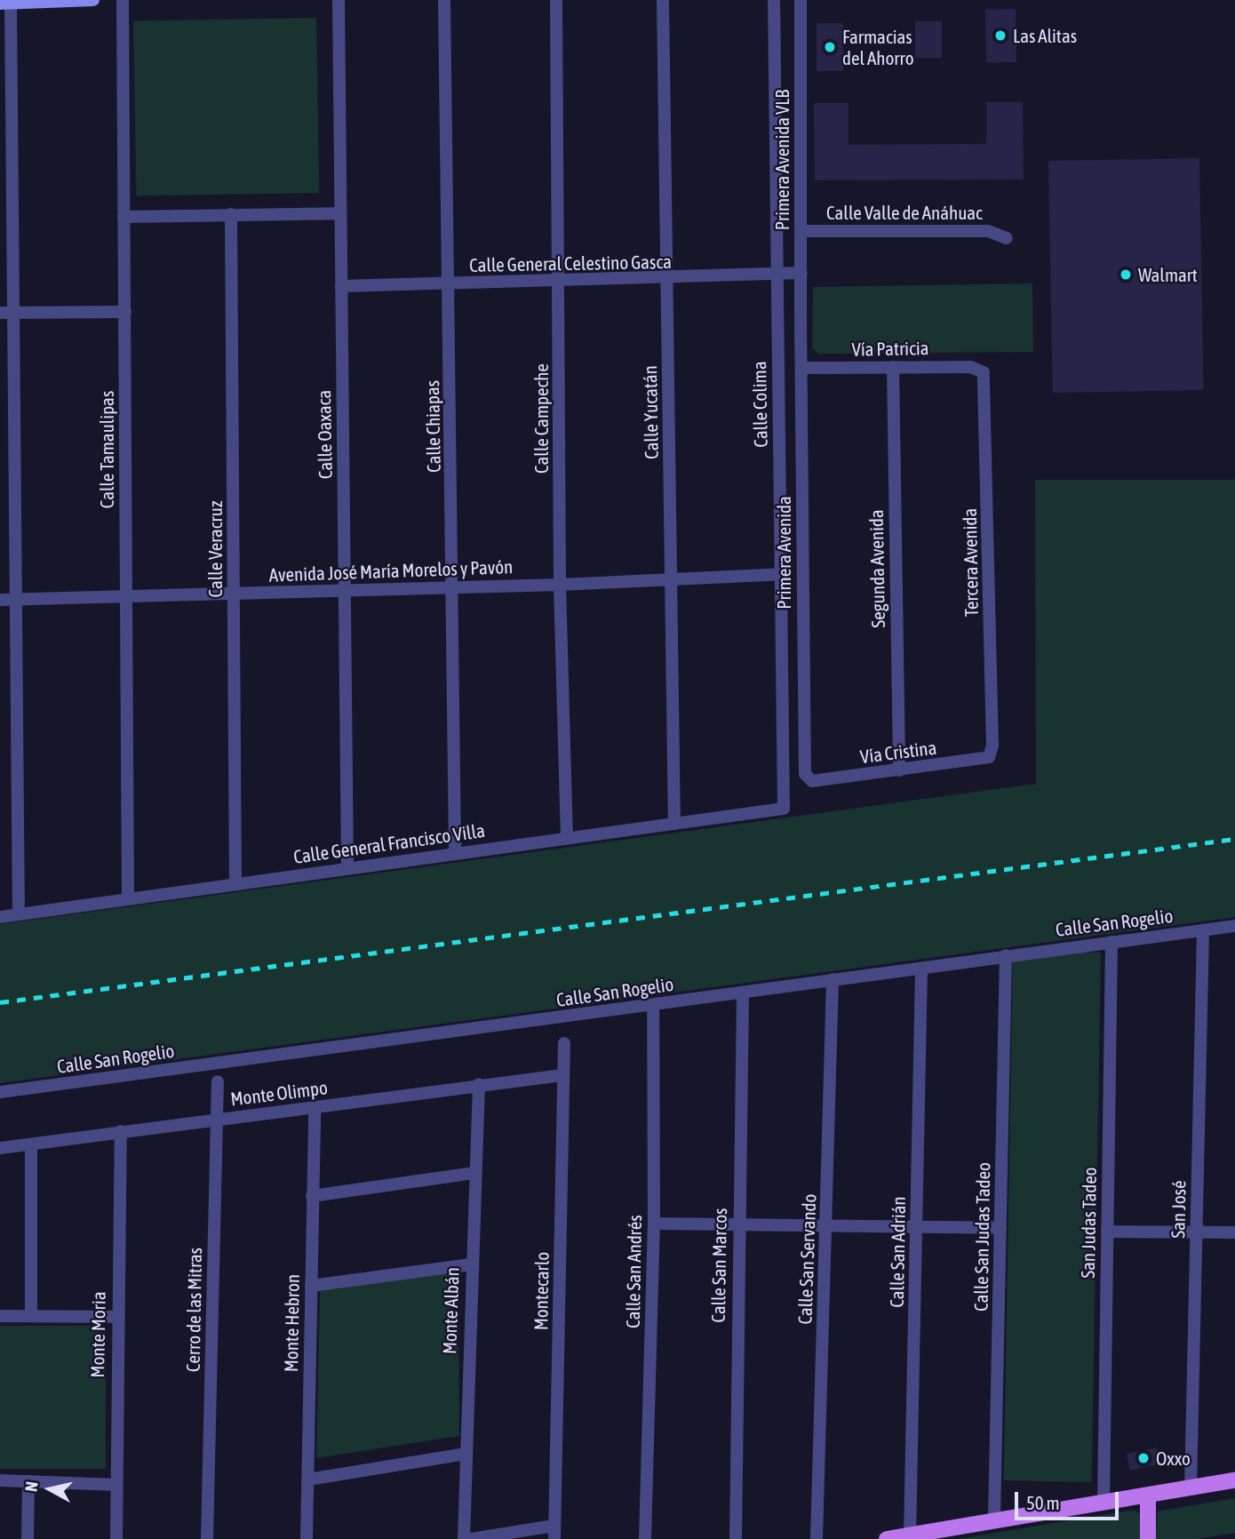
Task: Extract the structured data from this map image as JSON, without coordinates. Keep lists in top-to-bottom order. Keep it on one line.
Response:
{"streets":{"street":["Primera Avenida VLB","Calle Valle de Anáhuac","Calle General Celestino Gasca","Vía Patricia","Calle Colima","Calle Yucatán","Calle Campeche","Calle Chiapas","Calle Oaxaca","Calle Tamaulipas","Calle Veracruz","Primera Avenida","Tercera Avenida","Segunda Avenida","Avenida José María Morelos y Pavón","Vía Cristina","Calle General Francisco Villa","Calle San Rogelio","Monte Olimpo","San José","San Judas Tadeo","Calle San Judas Tadeo","Calle San Adrián","Calle San Servando","Calle San Marcos","Calle San Andrés","Montecarlo","Cerro de las Mitras","Monte Albán","Monte Hebron","Monte Moria"]},"crossings":[["Primera Avenida VLB","Calle Valle de Anáhuac"],["Primera Avenida VLB","Calle General Celestino Gasca"],["Primera Avenida VLB","Primera Avenida"],["Calle General Celestino Gasca","Calle Colima"],["Calle General Celestino Gasca","Calle Yucatán"],["Calle General Celestino Gasca","Calle Campeche"],["Calle General Celestino Gasca","Calle Chiapas"],["Calle General Celestino Gasca","Calle Oaxaca"],["Vía Patricia","Primera Avenida"],["Vía Patricia","Tercera Avenida"],["Vía Patricia","Segunda Avenida"],["Calle Colima","Avenida José María Morelos y Pavón"],["Calle Colima","Calle General Francisco Villa"],["Calle Yucatán","Avenida José María Morelos y Pavón"],["Calle Yucatán","Calle General Francisco Villa"],["Calle Campeche","Avenida José María Morelos y Pavón"],["Calle Campeche","Calle General Francisco Villa"],["Calle Chiapas","Avenida José María Morelos y Pavón"],["Calle Chiapas","Calle General Francisco Villa"],["Calle Oaxaca","Avenida José María Morelos y Pavón"],["Calle Oaxaca","Calle General Francisco Villa"],["Calle Tamaulipas","Avenida José María Morelos y Pavón"],["Calle Tamaulipas","Calle General Francisco Villa"],["Calle Veracruz","Avenida José María Morelos y Pavón"],["Calle Veracruz","Calle General Francisco Villa"],["Primera Avenida","Vía Cristina"],["Tercera Avenida","Vía Cristina"],["Segunda Avenida","Vía Cristina"],["Calle San Rogelio","San José"],["Calle San Rogelio","San Judas Tadeo"],["Calle San Rogelio","Calle San Judas Tadeo"],["Calle San Rogelio","Calle San Adrián"],["Calle San Rogelio","Calle San Servando"],["Calle San Rogelio","Calle San Marcos"],["Calle San Rogelio","Calle San Andrés"],["Monte Olimpo","Montecarlo"],["Monte Olimpo","Cerro de las Mitras"],["Monte Olimpo","Monte Albán"],["Monte Olimpo","Monte Hebron"],["Monte Olimpo","Monte Moria"]],"places":["Las Alitas","Farmacias del Ahorro","Walmart","Oxxo"],"scale_bar":"50 m","north":"left"}
